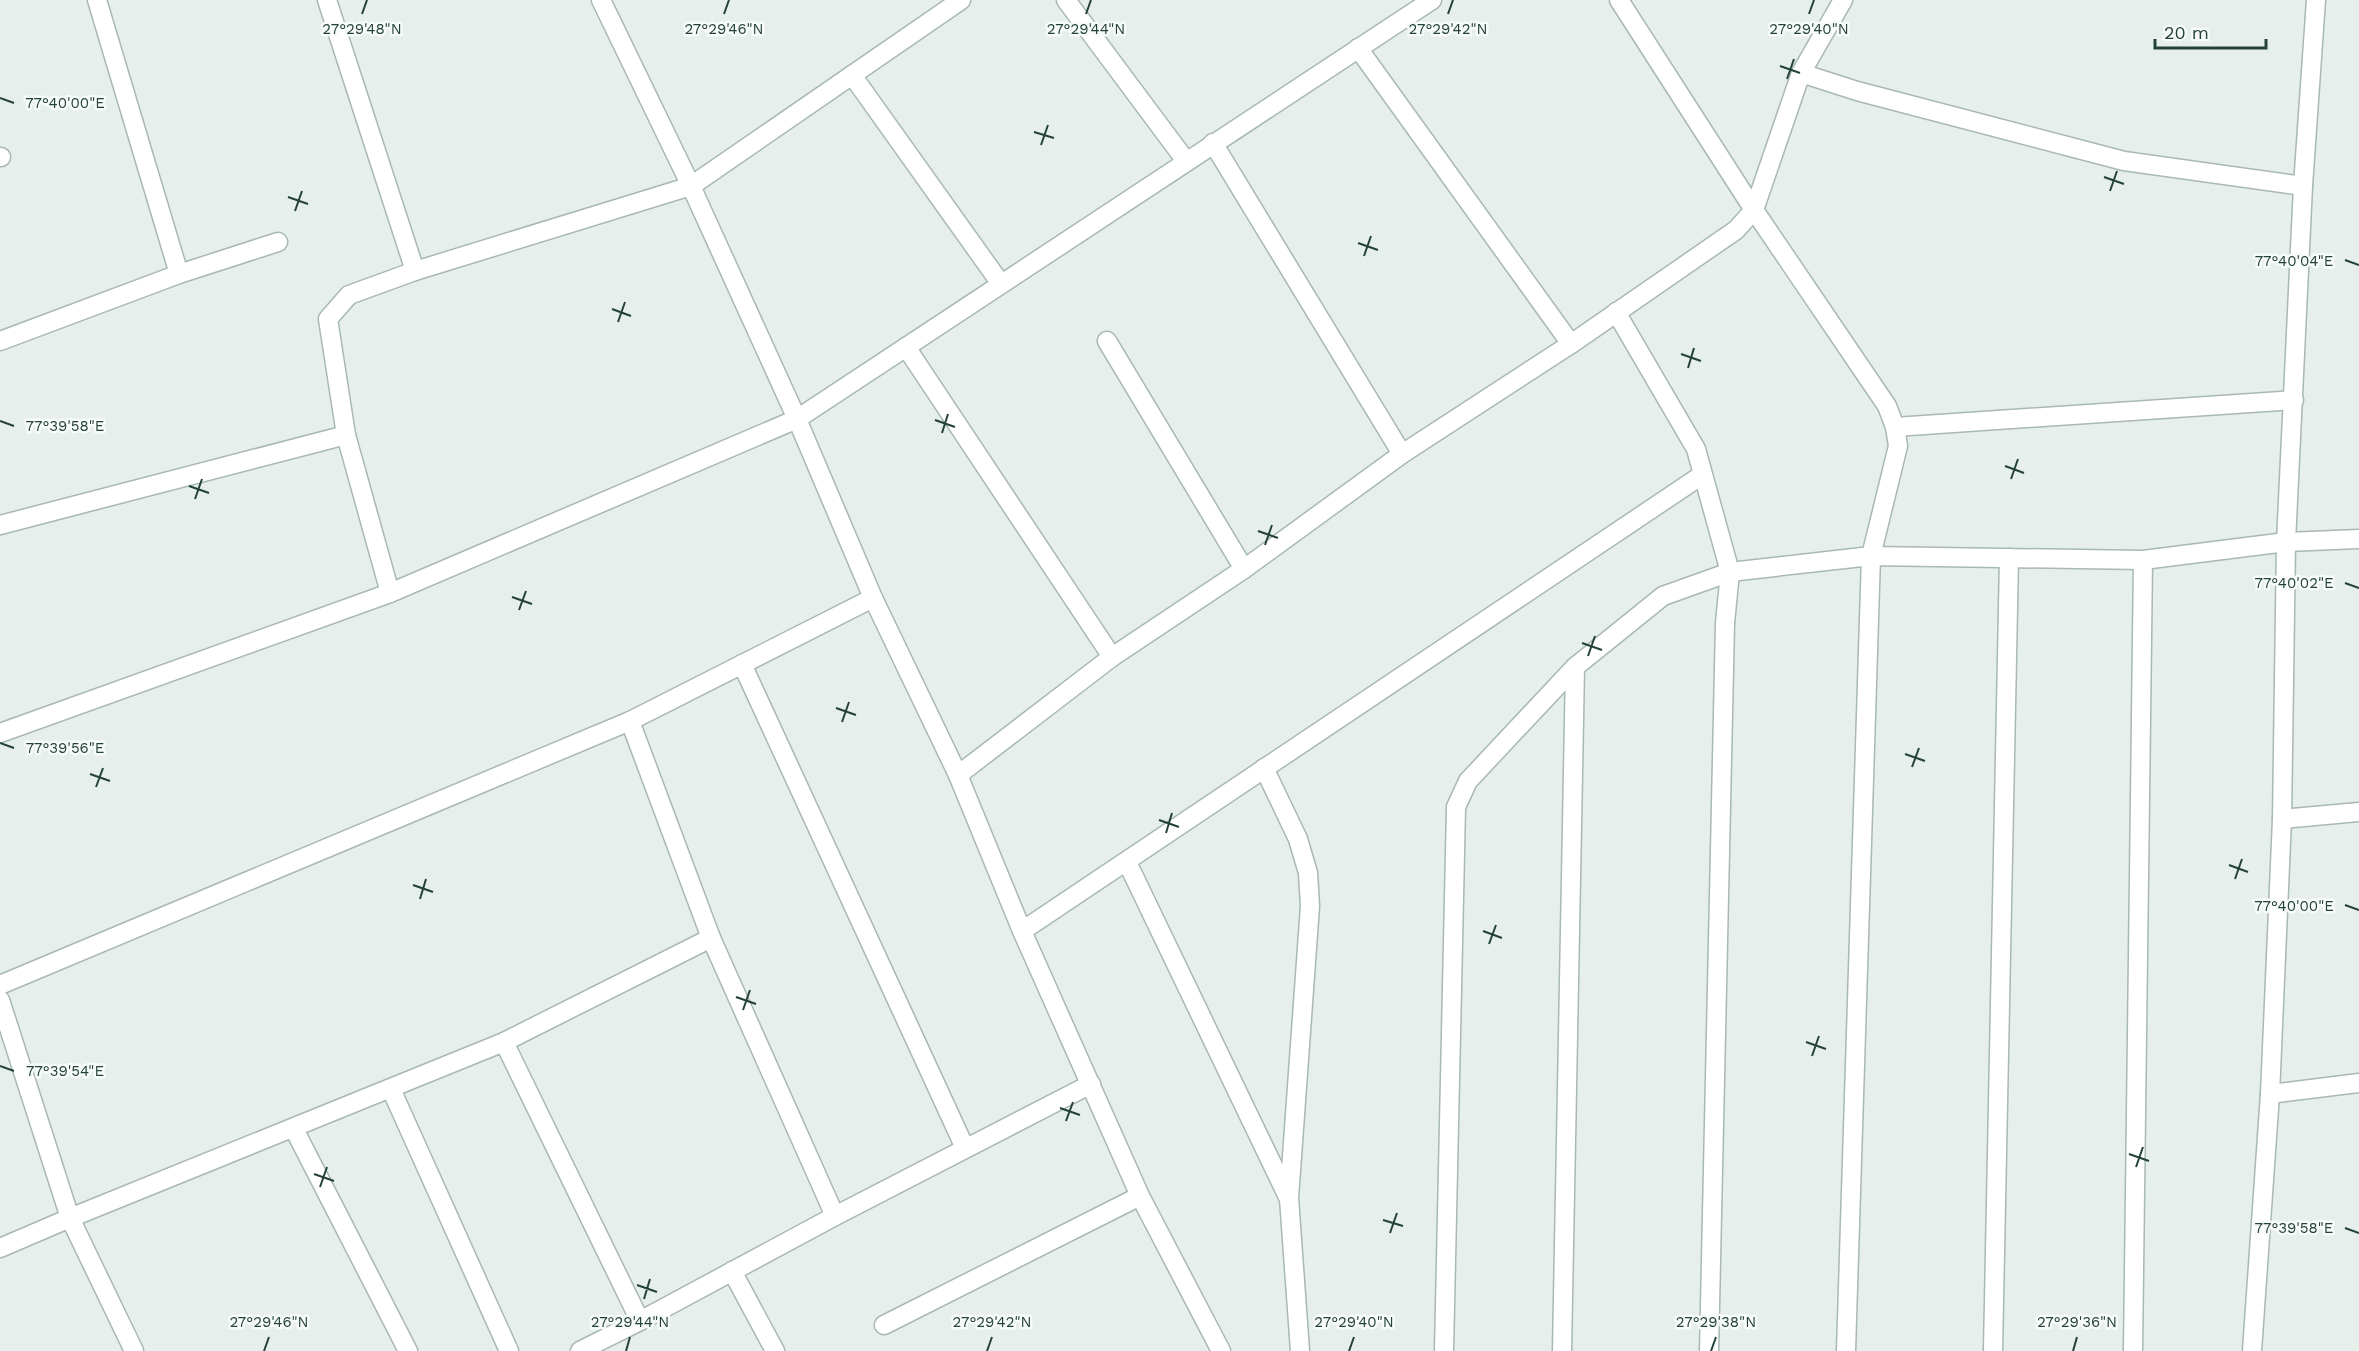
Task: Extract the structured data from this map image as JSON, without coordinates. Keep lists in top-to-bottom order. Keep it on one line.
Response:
{"scale_bar":"20 m","coordinates":["27°29'48\"N","27°29'46\"N","27°29'44\"N","27°29'42\"N","27°29'40\"N","77°40'00\"E","77°40'04\"E","77°39'58\"E","77°40'02\"E","77°39'56\"E","77°39'54\"E","27°29'38\"N","27°29'36\"N"]}
